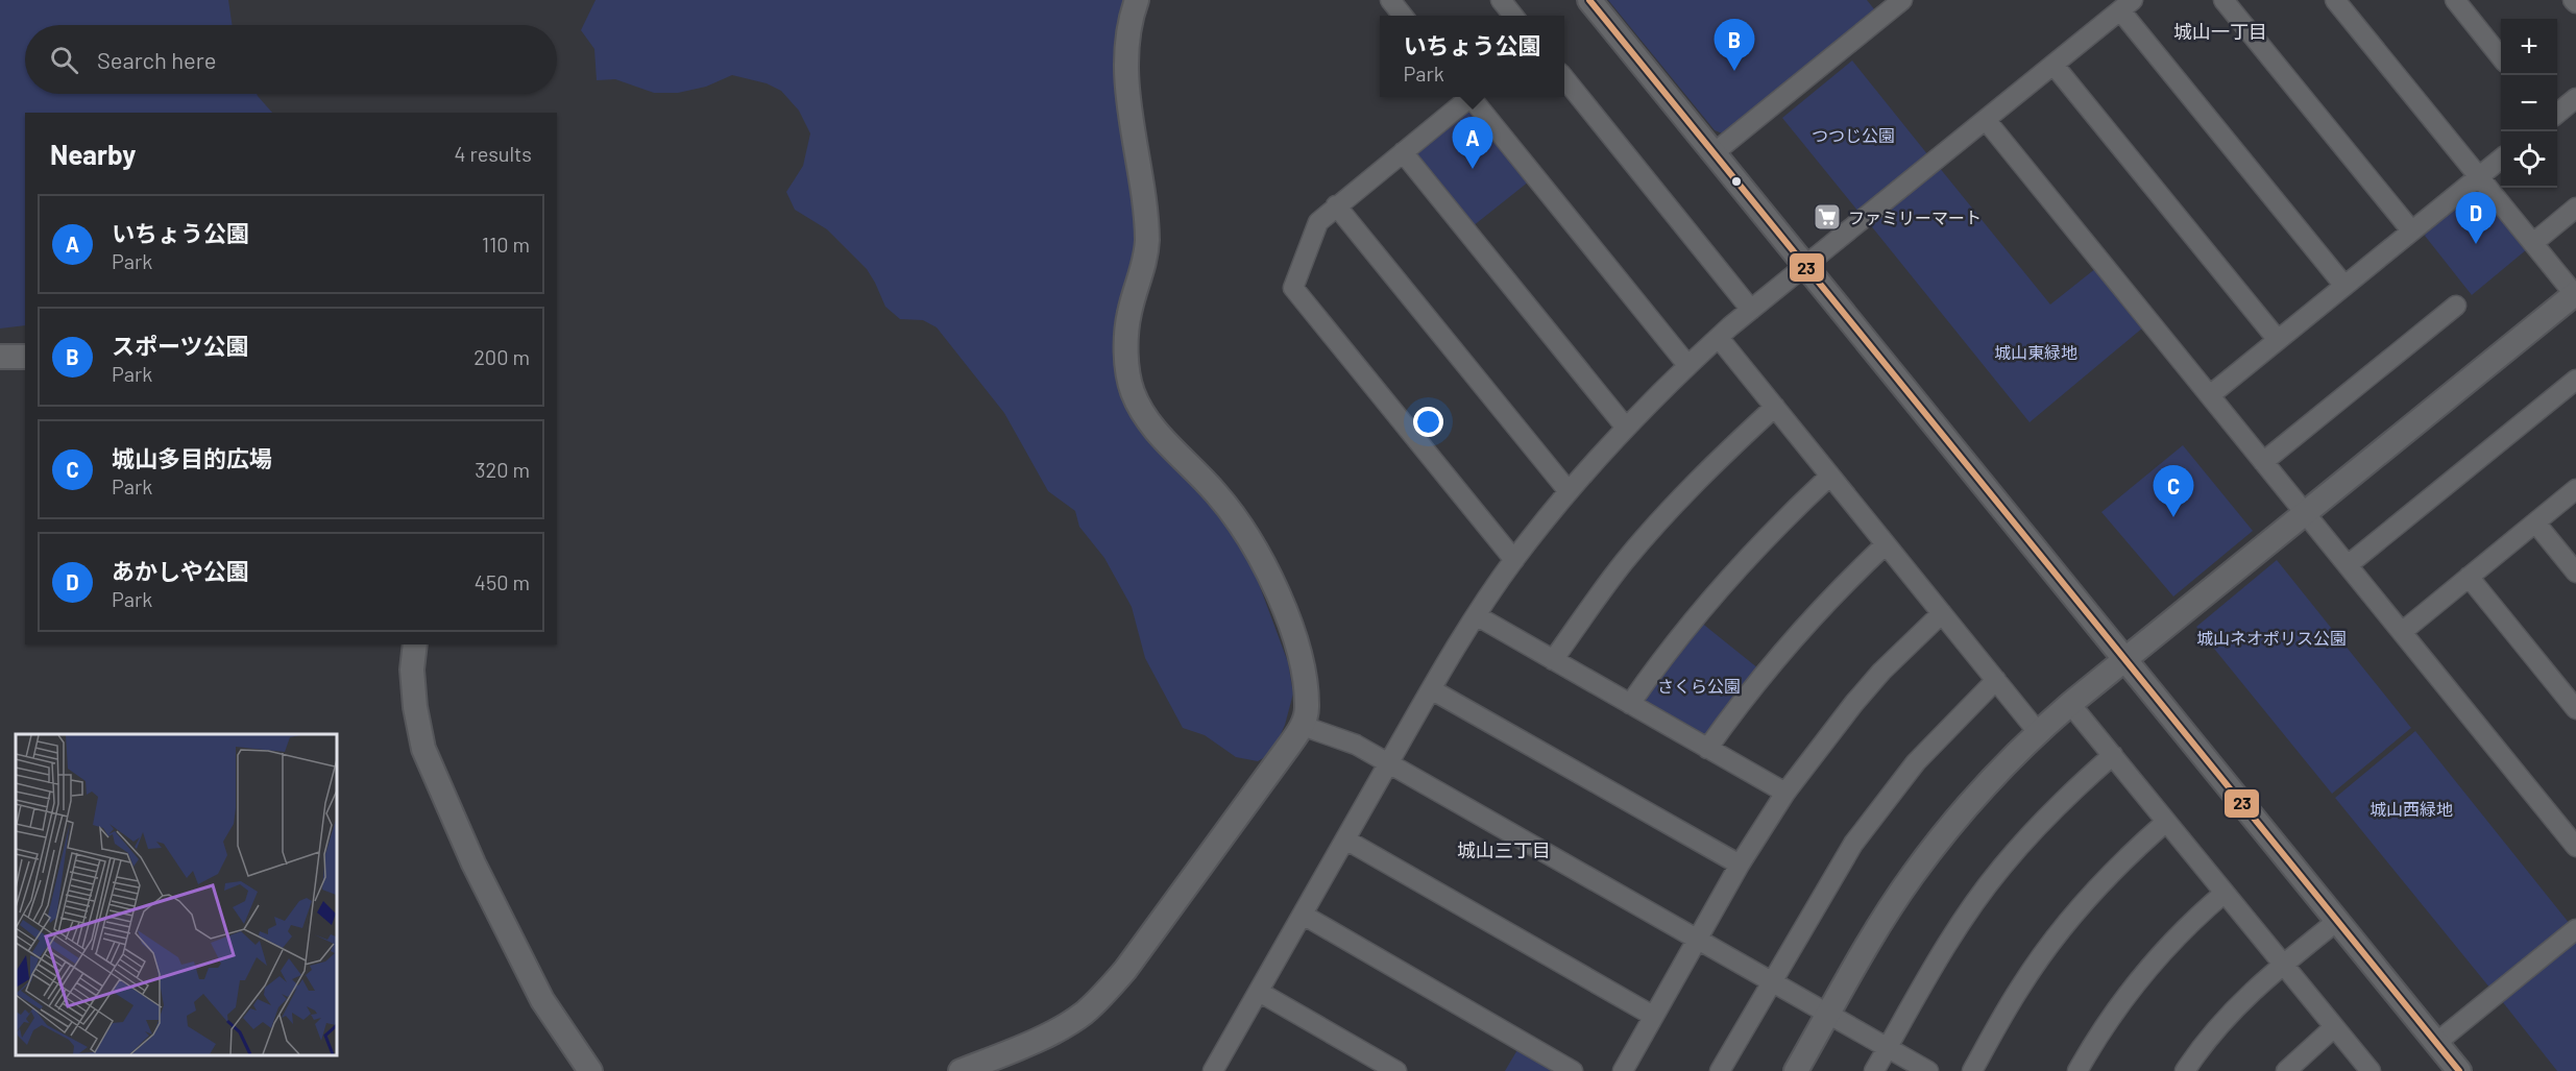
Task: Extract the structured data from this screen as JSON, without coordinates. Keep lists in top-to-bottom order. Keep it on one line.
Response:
{"districts":["城山一丁目","城山三丁目"],"parks":["つつじ公園","城山東緑地","城山ネオポリス公園","さくら公園","城山西緑地"],"places":{"supermarket":["ファミリーマート"]},"lines":["transit line 23"],"page":{"popup":["いちょう公園","Park"],"map_buttons":["+","−"],"pins":["B","A","D","C"],"search":"Search here","heading":["Nearby","4 results"],"list":[{"mark":"A","name":"いちょう公園","note":"Park","value":"110 m"},{"mark":"B","name":"スポーツ公園","note":"Park","value":"200 m"},{"mark":"C","name":"城山多目的広場","note":"Park","value":"320 m"},{"mark":"D","name":"あかしや公園","note":"Park","value":"450 m"}]}}
